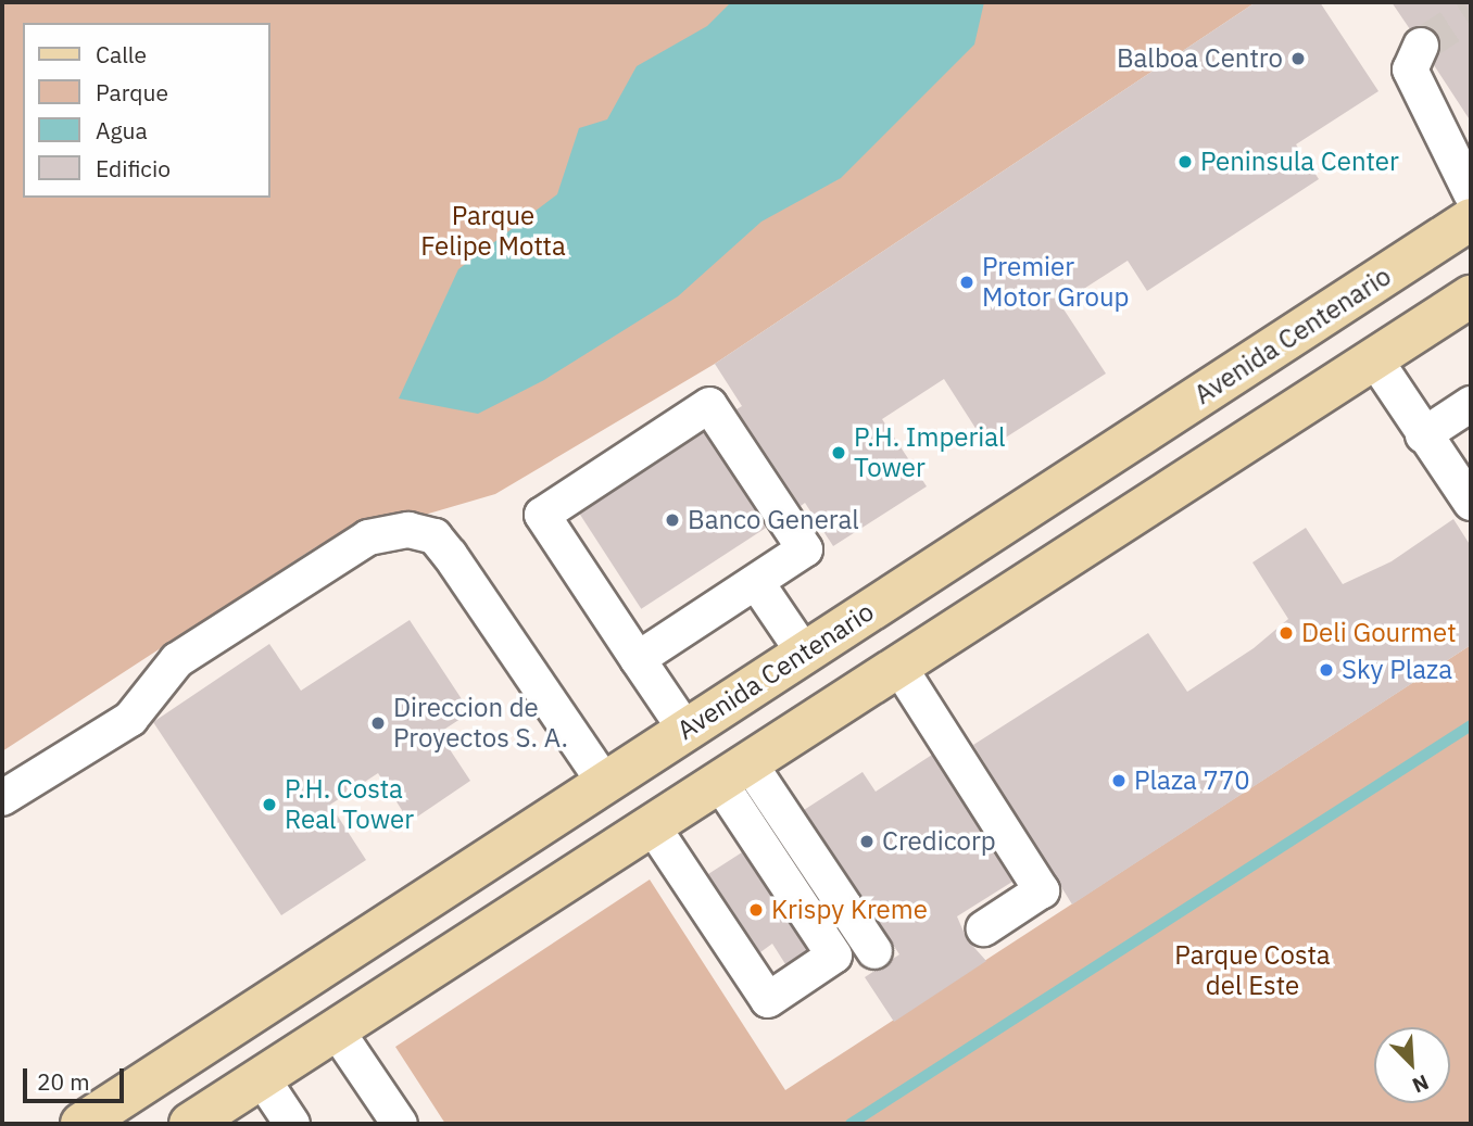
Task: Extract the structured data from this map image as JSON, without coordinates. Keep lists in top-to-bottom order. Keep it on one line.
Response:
{"streets":{"main road":["Avenida Centenario"]},"parks":["Parque Felipe Motta","Parque Costa del Este"],"places":["Balboa Centro","Peninsula Center","Premier Motor Group","P.H. Imperial Tower","Banco General","Deli Gourmet","Sky Plaza","Direccion de Proyectos S. A.","Plaza 770","P.H. Costa Real Tower","Credicorp","Krispy Kreme"],"legend":["Calle","Parque","Agua","Edificio"],"scale_bar":"20 m","north":"bottom right"}
